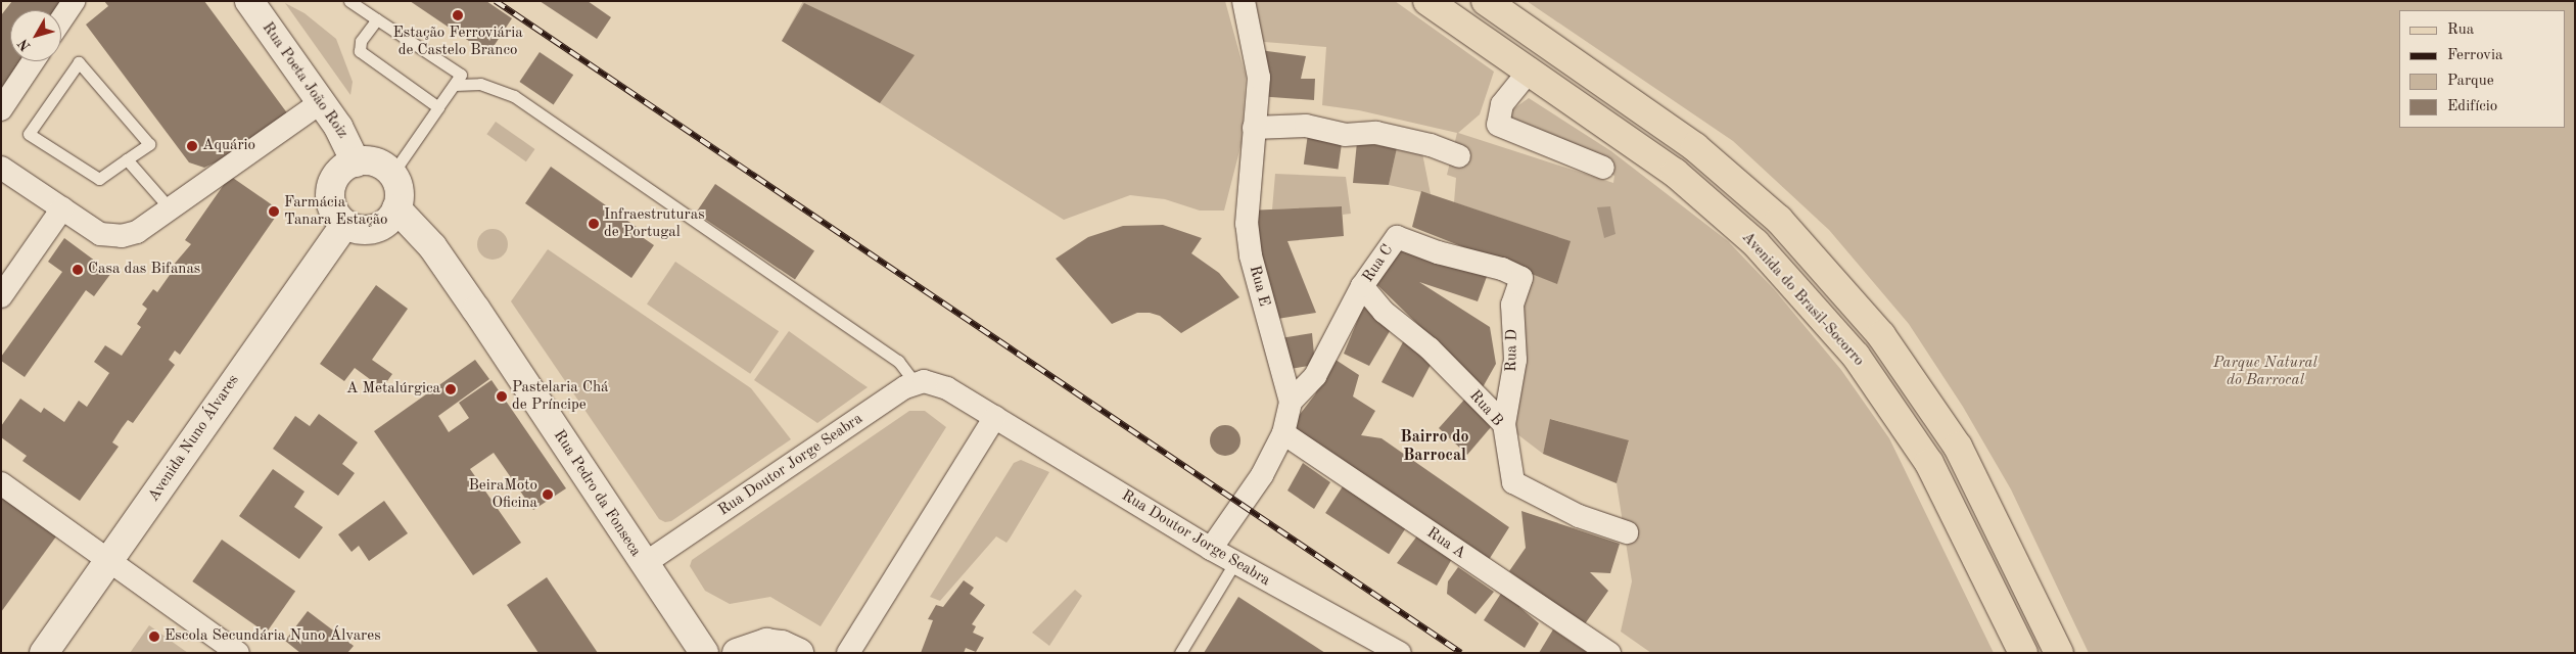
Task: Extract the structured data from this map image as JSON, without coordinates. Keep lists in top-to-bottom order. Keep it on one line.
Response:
{"streets":{"main road":["Rua Poeta João Roiz","Avenida do Brasil-Socorro","Avenida Nuno Álvares","Rua Pedro da Fonseca"],"street":["Rua C","Rua E","Rua D","Rua B","Rua Doutor Jorge Seabra","Rua A"]},"crossings":[["Rua Poeta João Roiz","Avenida Nuno Álvares"],["Rua Poeta João Roiz","Rua Pedro da Fonseca"],["Rua C","Rua E"],["Rua C","Rua D"],["Rua C","Rua B"],["Rua E","Rua Doutor Jorge Seabra"],["Rua E","Rua A"],["Rua D","Rua B"],["Avenida Nuno Álvares","Rua Pedro da Fonseca"],["Rua Doutor Jorge Seabra","Rua Pedro da Fonseca"]],"districts":["Bairro do Barrocal"],"parks":["Parque Natural do Barrocal"],"places":["Estação Ferroviária de Castelo Branco","Aquário","Farmácia Tanara Estação","Infraestruturas de Portugal","Casa das Bifanas","A Metalúrgica","Pastelaria Chá de Príncipe","BeiraMoto Oficina","Escola Secundária Nuno Álvares"],"legend":["Rua","Ferrovia","Parque","Edifício"],"north":"bottom left"}
